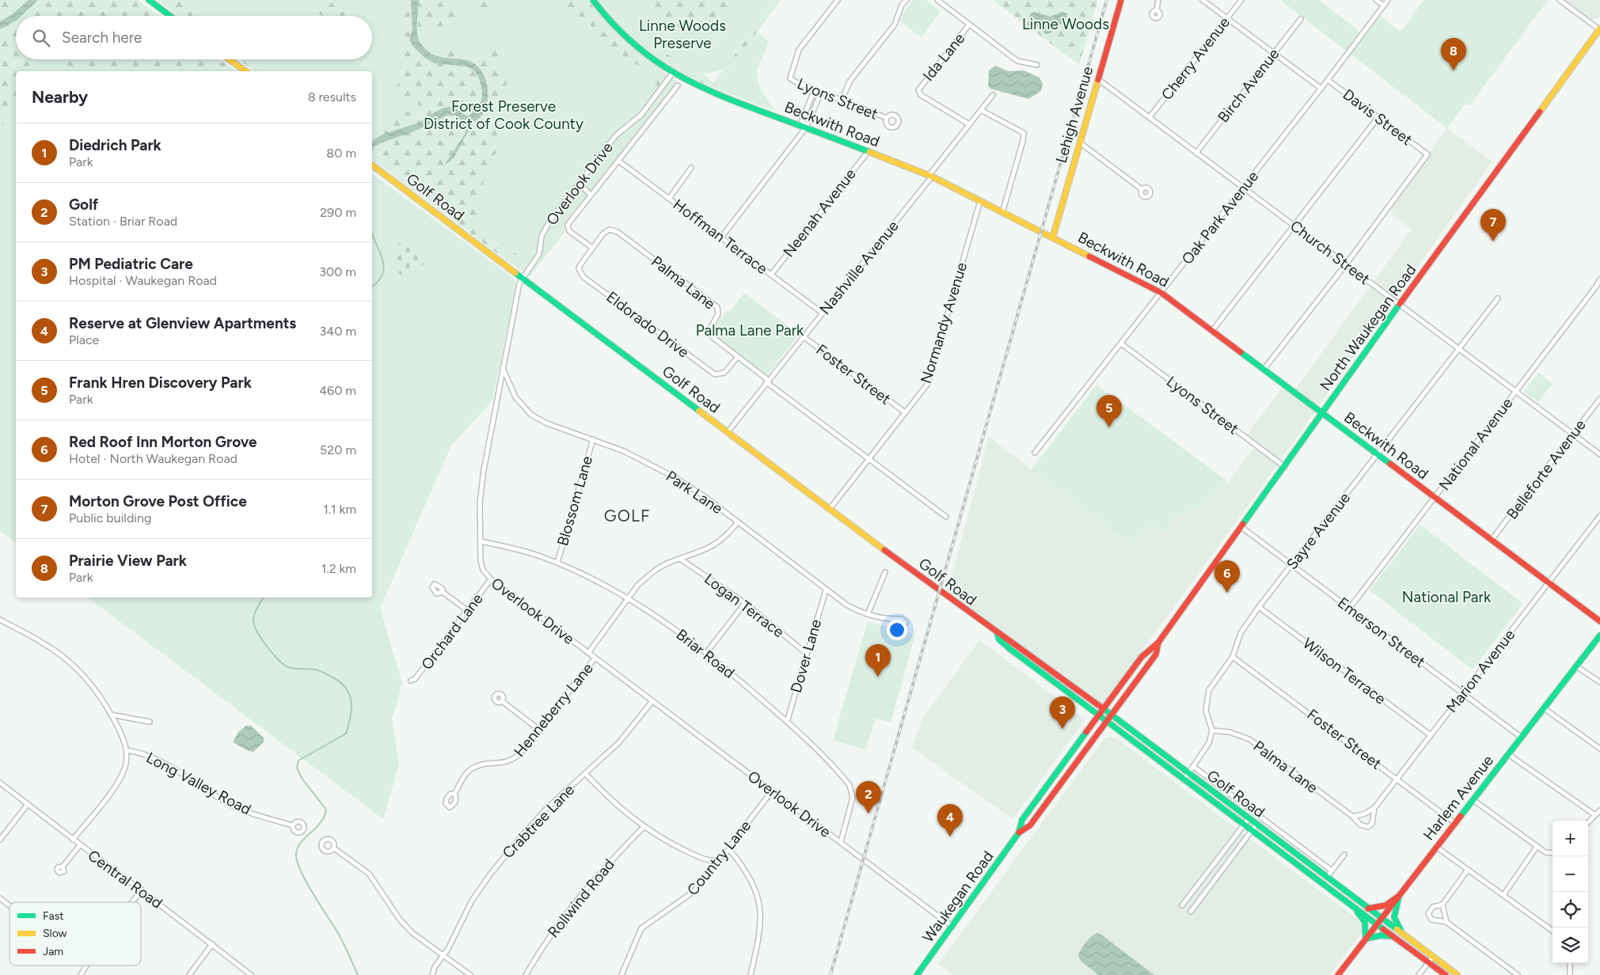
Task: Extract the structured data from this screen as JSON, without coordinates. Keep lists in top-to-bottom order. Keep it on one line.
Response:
{"streets":{"main road":["Lehigh Avenue","Beckwith Road","Golf Road","North Waukegan Road","Harlem Avenue","Waukegan Road"],"street":["Ida Lane","Cherry Avenue","Birch Avenue","Lyons Street","Davis Street","Overlook Drive","Neenah Avenue","Oak Park Avenue","Hoffman Terrace","Church Street","Nashville Avenue","Palma Lane","Normandy Avenue","Eldorado Drive","Foster Street","National Avenue","Belleforte Avenue","Park Lane","Blossom Lane","Sayre Avenue","Logan Terrace","Orchard Lane","Emerson Street","Briar Road","Dover Lane","Wilson Terrace","Marion Avenue","Henneberry Lane","Long Valley Road","Crabtree Lane","Country Lane","Central Road","Rollwind Road"]},"crossings":[["Ida Lane","Nashville Avenue"],["Cherry Avenue","Davis Street"],["Cherry Avenue","Church Street"],["Birch Avenue","Davis Street"],["Birch Avenue","Church Street"],["Lyons Street","Oak Park Avenue"],["Lyons Street","North Waukegan Road"],["Lehigh Avenue","Beckwith Road"],["Lehigh Avenue","Church Street"],["Davis Street","Oak Park Avenue"],["Davis Street","Church Street"],["Beckwith Road","Overlook Drive"],["Beckwith Road","Neenah Avenue"],["Beckwith Road","Oak Park Avenue"],["Beckwith Road","Nashville Avenue"],["Beckwith Road","Normandy Avenue"],["Beckwith Road","North Waukegan Road"],["Beckwith Road","National Avenue"],["Beckwith Road","Belleforte Avenue"],["Beckwith Road","Sayre Avenue"],["Beckwith Road","Marion Avenue"],["Overlook Drive","Golf Road"],["Overlook Drive","Park Lane"],["Overlook Drive","Orchard Lane"],["Overlook Drive","Briar Road"],["Overlook Drive","Henneberry Lane"],["Overlook Drive","Crabtree Lane"],["Overlook Drive","Country Lane"],["Overlook Drive","Waukegan Road"],["Golf Road","Nashville Avenue"],["Golf Road","Normandy Avenue"],["Golf Road","North Waukegan Road"],["Golf Road","Harlem Avenue"],["Golf Road","Waukegan Road"],["Neenah Avenue","Hoffman Terrace"],["Oak Park Avenue","Church Street"],["Hoffman Terrace","Nashville Avenue"],["Church Street","North Waukegan Road"],["Church Street","National Avenue"],["Church Street","Belleforte Avenue"],["Church Street","Sayre Avenue"],["Nashville Avenue","Palma Lane"],["Nashville Avenue","Foster Street"],["Palma Lane","Normandy Avenue"],["Palma Lane","Eldorado Drive"],["Palma Lane","Sayre Avenue"],["Palma Lane","Marion Avenue"],["Normandy Avenue","Foster Street"],["North Waukegan Road","Emerson Street"],["North Waukegan Road","Waukegan Road"],["Foster Street","Sayre Avenue"],["Foster Street","Marion Avenue"],["Foster Street","Harlem Avenue"],["National Avenue","Emerson Street"],["Park Lane","Blossom Lane"],["Park Lane","Dover Lane"],["Blossom Lane","Briar Road"],["Sayre Avenue","Emerson Street"],["Sayre Avenue","Wilson Terrace"],["Logan Terrace","Dover Lane"],["Emerson Street","Marion Avenue"],["Emerson Street","Harlem Avenue"],["Briar Road","Dover Lane"],["Wilson Terrace","Marion Avenue"]],"districts":["GOLF"],"parks":["Linne Woods","Linne Woods Preserve","Forest Preserve District of Cook County","Palma Lane Park","National Park"],"legend":["Fast","Slow","Jam"],"page":{"search":"Search here","pins":["8","7","5","6","1","3","2","4"],"heading":["Nearby","8 results"],"list":[{"mark":"1","name":"Diedrich Park","note":"Park","value":"80 m"},{"mark":"2","name":"Golf","note":"Station · Briar Road","value":"290 m"},{"mark":"3","name":"PM Pediatric Care","note":"Hospital · Waukegan Road","value":"300 m"},{"mark":"4","name":"Reserve at Glenview Apartments","note":"Place","value":"340 m"},{"mark":"5","name":"Frank Hren Discovery Park","note":"Park","value":"460 m"},{"mark":"6","name":"Red Roof Inn Morton Grove","note":"Hotel · North Waukegan Road","value":"520 m"},{"mark":"7","name":"Morton Grove Post Office","note":"Public building","value":"1.1 km"},{"mark":"8","name":"Prairie View Park","note":"Park","value":"1.2 km"}],"map_buttons":["+","−"]}}
